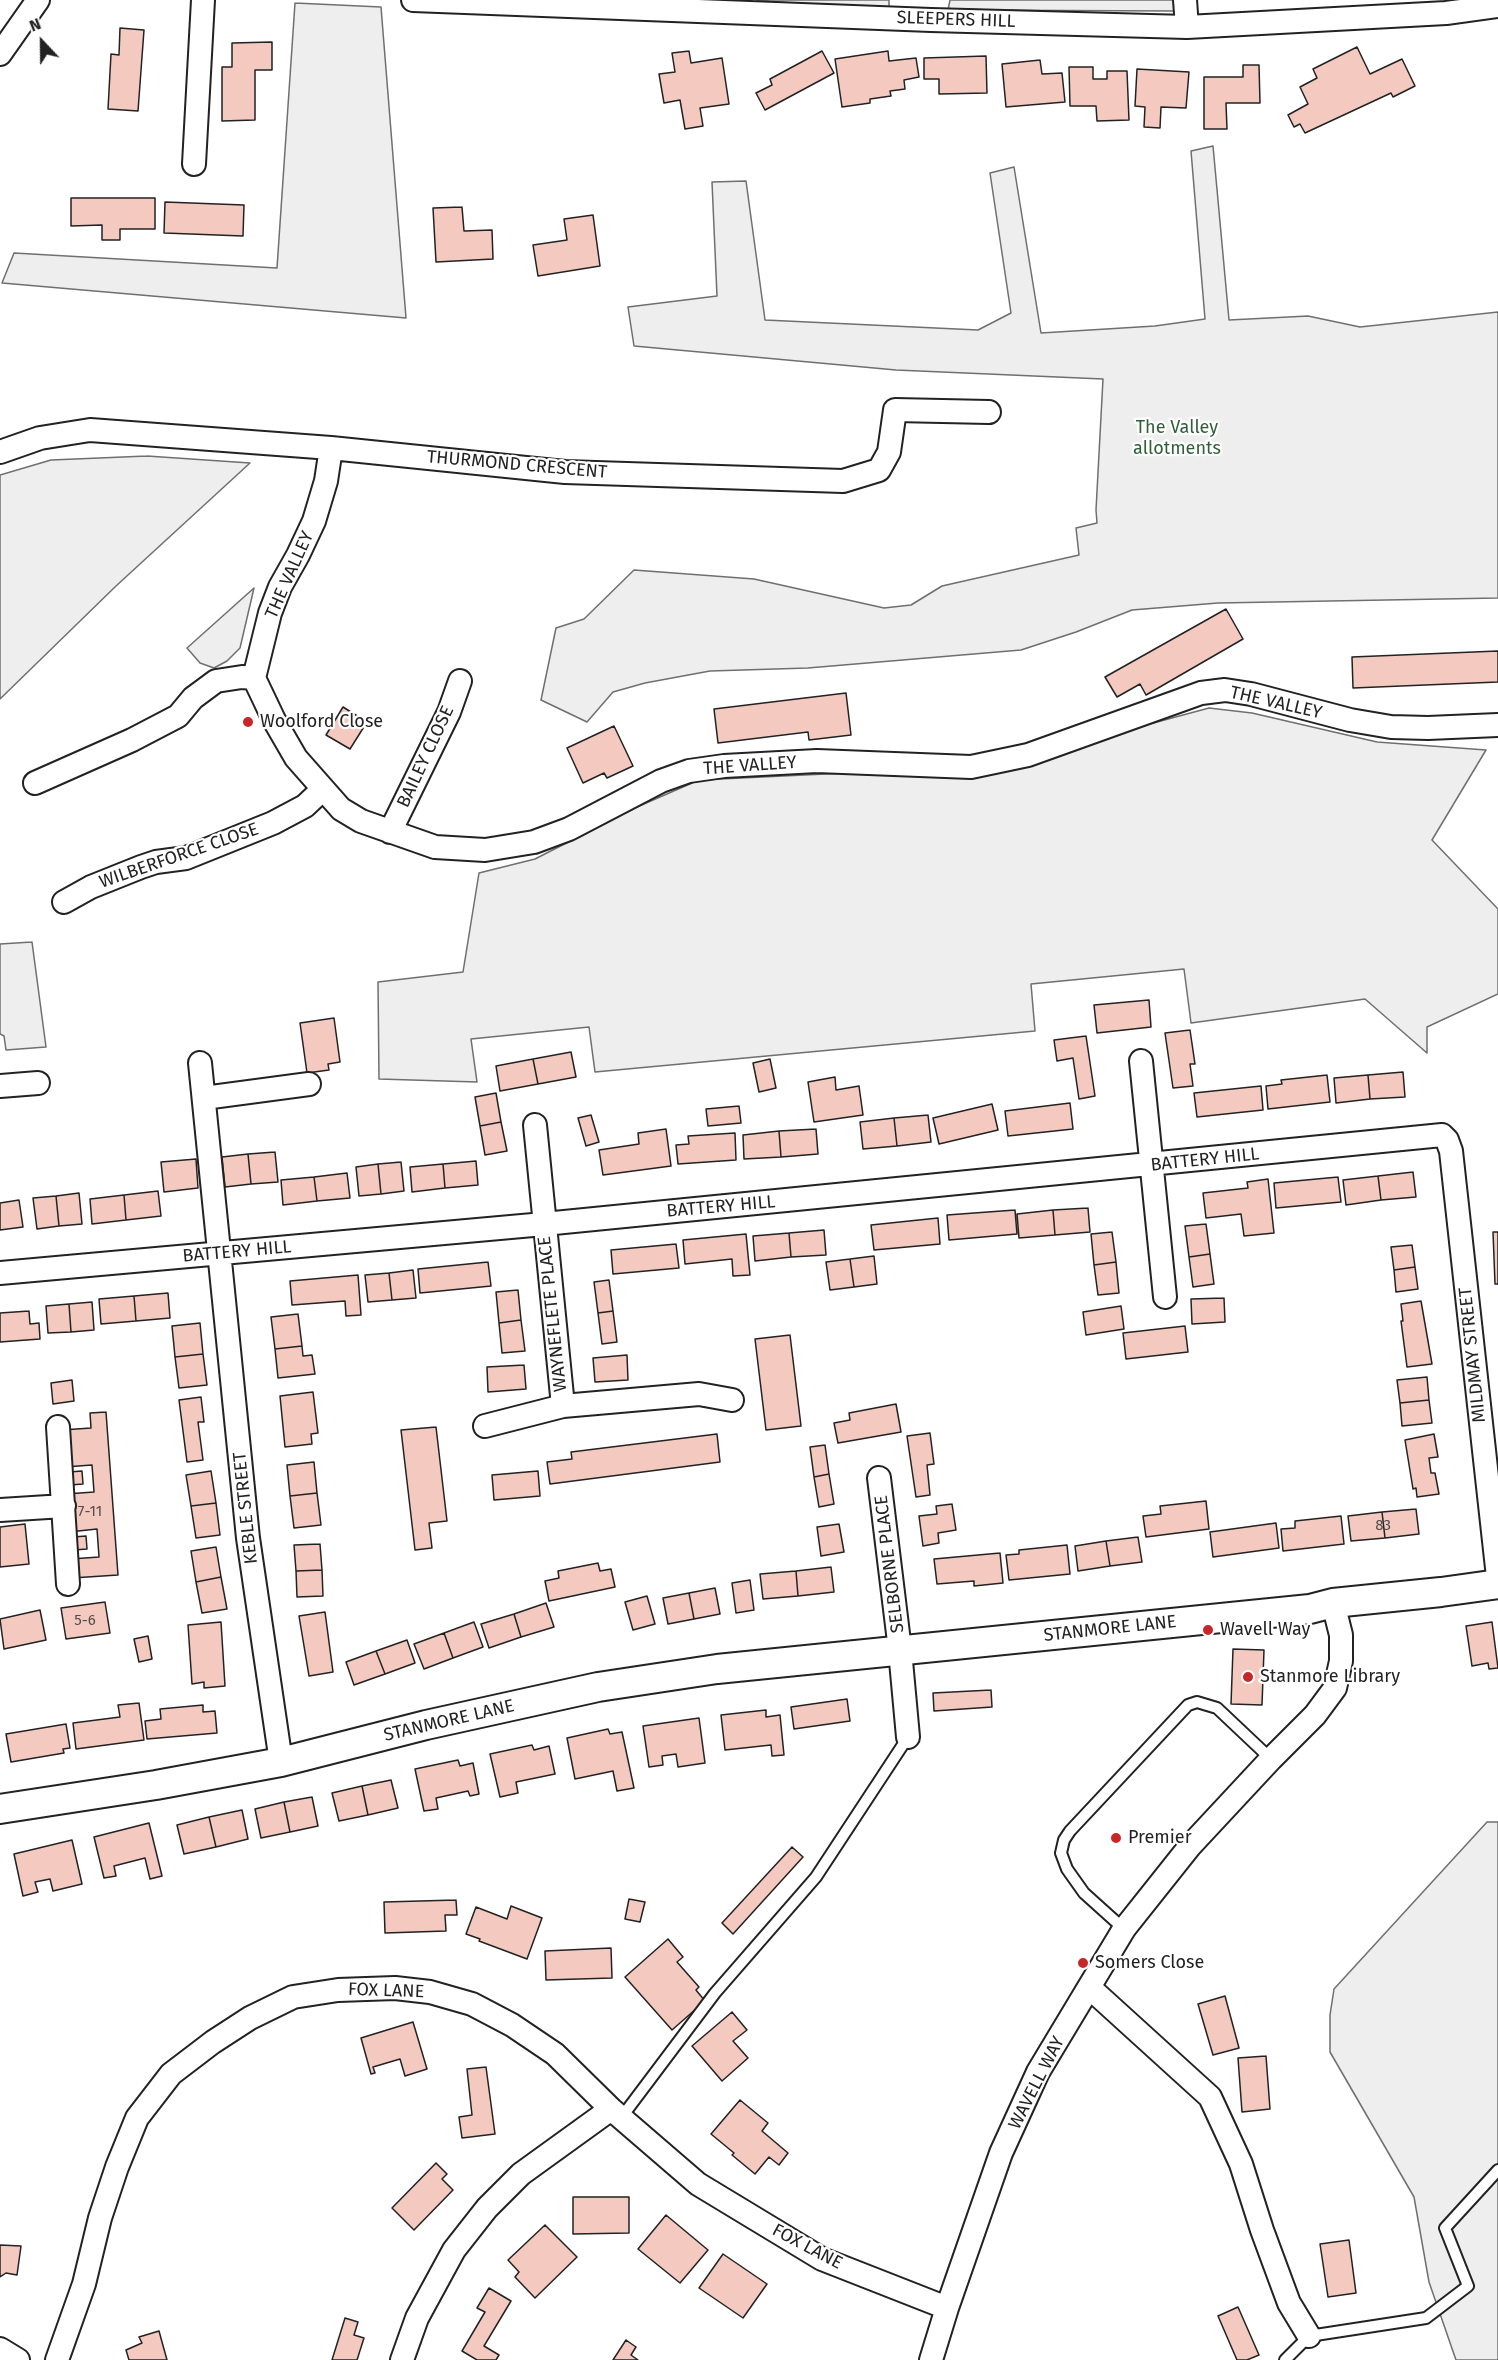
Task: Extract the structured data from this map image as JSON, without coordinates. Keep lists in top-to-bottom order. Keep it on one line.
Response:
{"streets":{"street":["SLEEPERS HILL","THURMOND CRESCENT","THE VALLEY","BAILEY CLOSE","WILBERFORCE CLOSE","BATTERY HILL","WAYNEFLETE PLACE","MILDMAY STREET","KEBLE STREET","SELBORNE PLACE","STANMORE LANE","FOX LANE","WAVELL WAY"]},"crossings":[["THURMOND CRESCENT","THE VALLEY"],["THE VALLEY","BAILEY CLOSE"],["THE VALLEY","WILBERFORCE CLOSE"],["BATTERY HILL","WAYNEFLETE PLACE"],["BATTERY HILL","MILDMAY STREET"],["BATTERY HILL","KEBLE STREET"],["KEBLE STREET","STANMORE LANE"],["SELBORNE PLACE","STANMORE LANE"],["STANMORE LANE","WAVELL WAY"],["FOX LANE","WAVELL WAY"]],"parks":["The Valley allotments"],"places":["Woolford Close","Wavell Way","Stanmore Library","Premier","Somers Close"],"house_numbers":["7-11","83","5-6"],"north":"top"}
